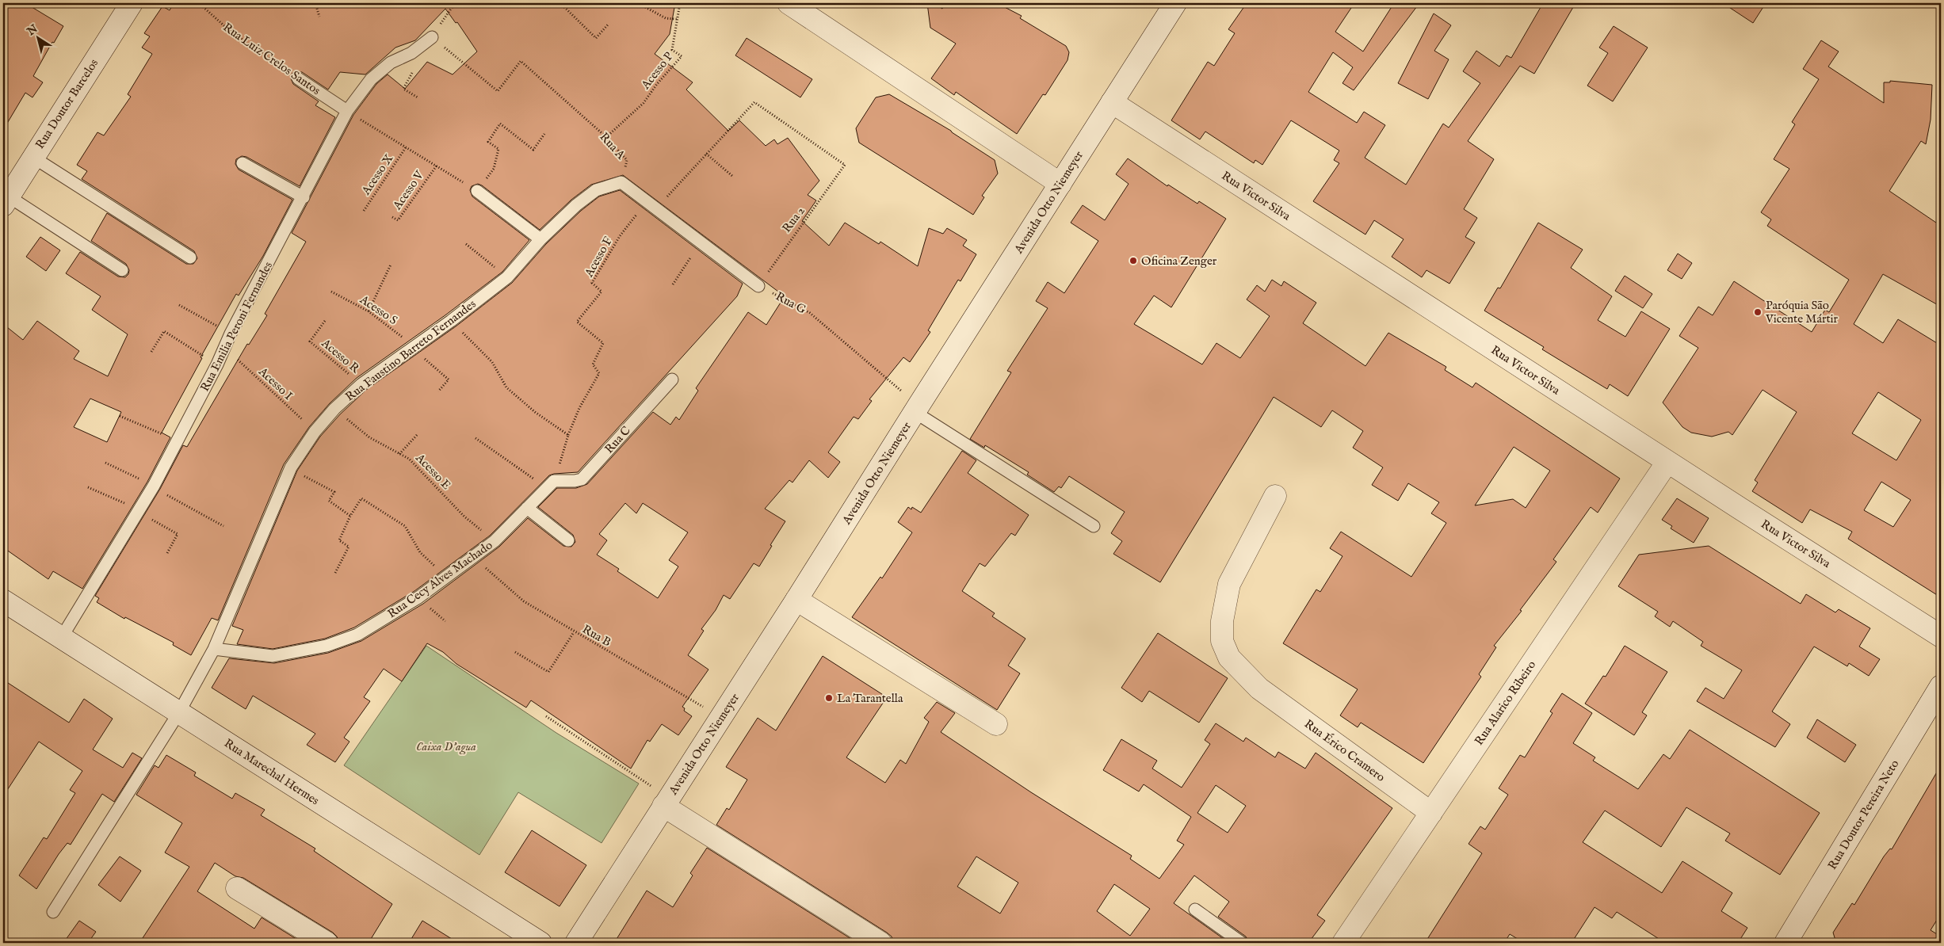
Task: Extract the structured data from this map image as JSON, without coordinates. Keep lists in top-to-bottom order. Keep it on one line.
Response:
{"streets":{"street":["Rua Doutor Barcelos","Rua Victor Silva","Avenida Otto Niemeyer","Rua Alarico Ribeiro","Rua Érico Cramero","Rua Marechal Hermes","Rua Doutor Pereira Neto"],"lane":["Rua Luiz Crelos Santos","Rua Emilia Peroni Fernandes","Rua Faustino Barreto Fernandes","Rua C","Rua Cecy Alves Machado"],"path":["Acesso P","Rua A","Acesso X","Acesso V","Rua 2","Acesso F","Rua G","Acesso S","Acesso R","Acesso I","Acesso E","Rua B"]},"crossings":[["Rua Luiz Crelos Santos","Rua Emilia Peroni Fernandes"],["Acesso P","Rua A"],["Rua A","Rua Emilia Peroni Fernandes"],["Rua A","Rua Faustino Barreto Fernandes"],["Rua Victor Silva","Avenida Otto Niemeyer"],["Rua Victor Silva","Rua Alarico Ribeiro"],["Avenida Otto Niemeyer","Rua G"],["Avenida Otto Niemeyer","Rua B"],["Rua 2","Rua G"],["Acesso F","Rua C"],["Acesso F","Rua Cecy Alves Machado"],["Acesso S","Rua Faustino Barreto Fernandes"],["Rua Emilia Peroni Fernandes","Acesso I"],["Rua Emilia Peroni Fernandes","Rua Marechal Hermes"],["Rua Faustino Barreto Fernandes","Acesso R"],["Rua Faustino Barreto Fernandes","Acesso I"],["Rua Faustino Barreto Fernandes","Acesso E"],["Rua Faustino Barreto Fernandes","Rua Cecy Alves Machado"],["Rua Faustino Barreto Fernandes","Rua Marechal Hermes"],["Rua C","Rua Cecy Alves Machado"],["Acesso E","Rua Cecy Alves Machado"],["Rua Cecy Alves Machado","Rua B"],["Rua Alarico Ribeiro","Rua Érico Cramero"]],"parks":["Caixa D'agua"],"places":["Oficina Zenger","Paróquia São Vicente Mártir","La Tarantella"],"north":"top left"}
